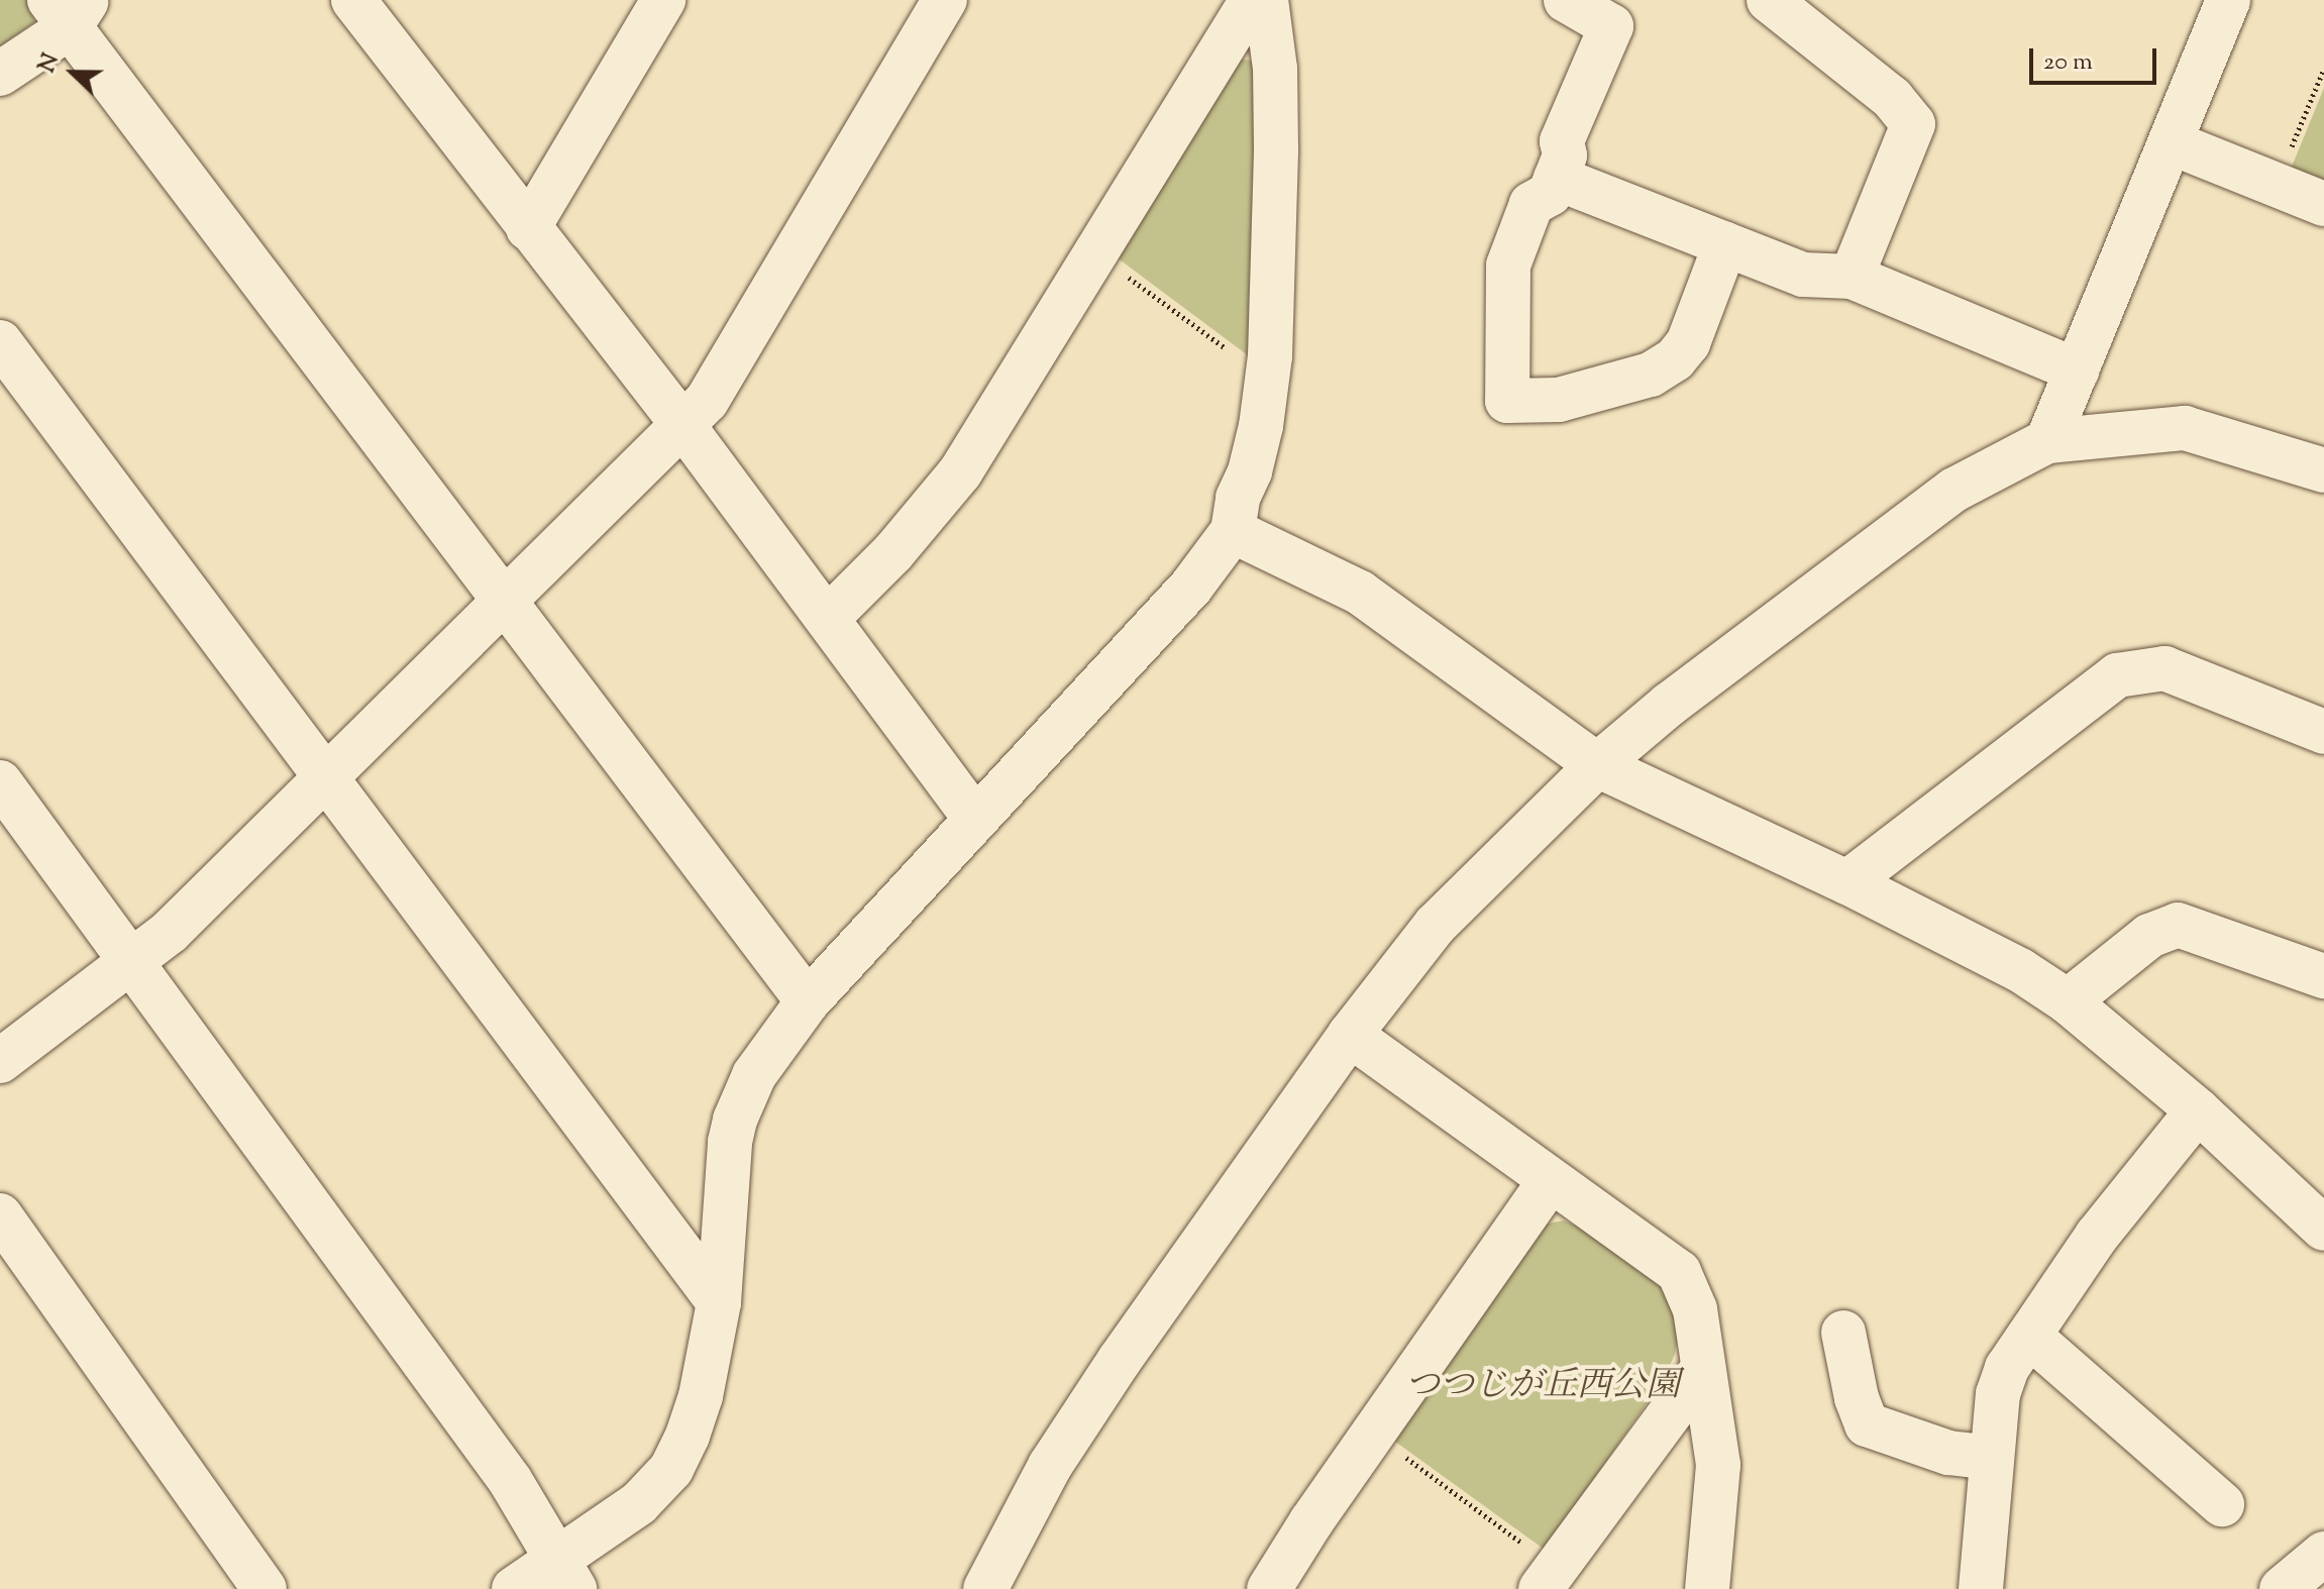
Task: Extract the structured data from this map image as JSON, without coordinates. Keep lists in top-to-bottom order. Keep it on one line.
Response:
{"parks":["つつじが丘西公園"],"scale_bar":"20 m","north":"left"}
